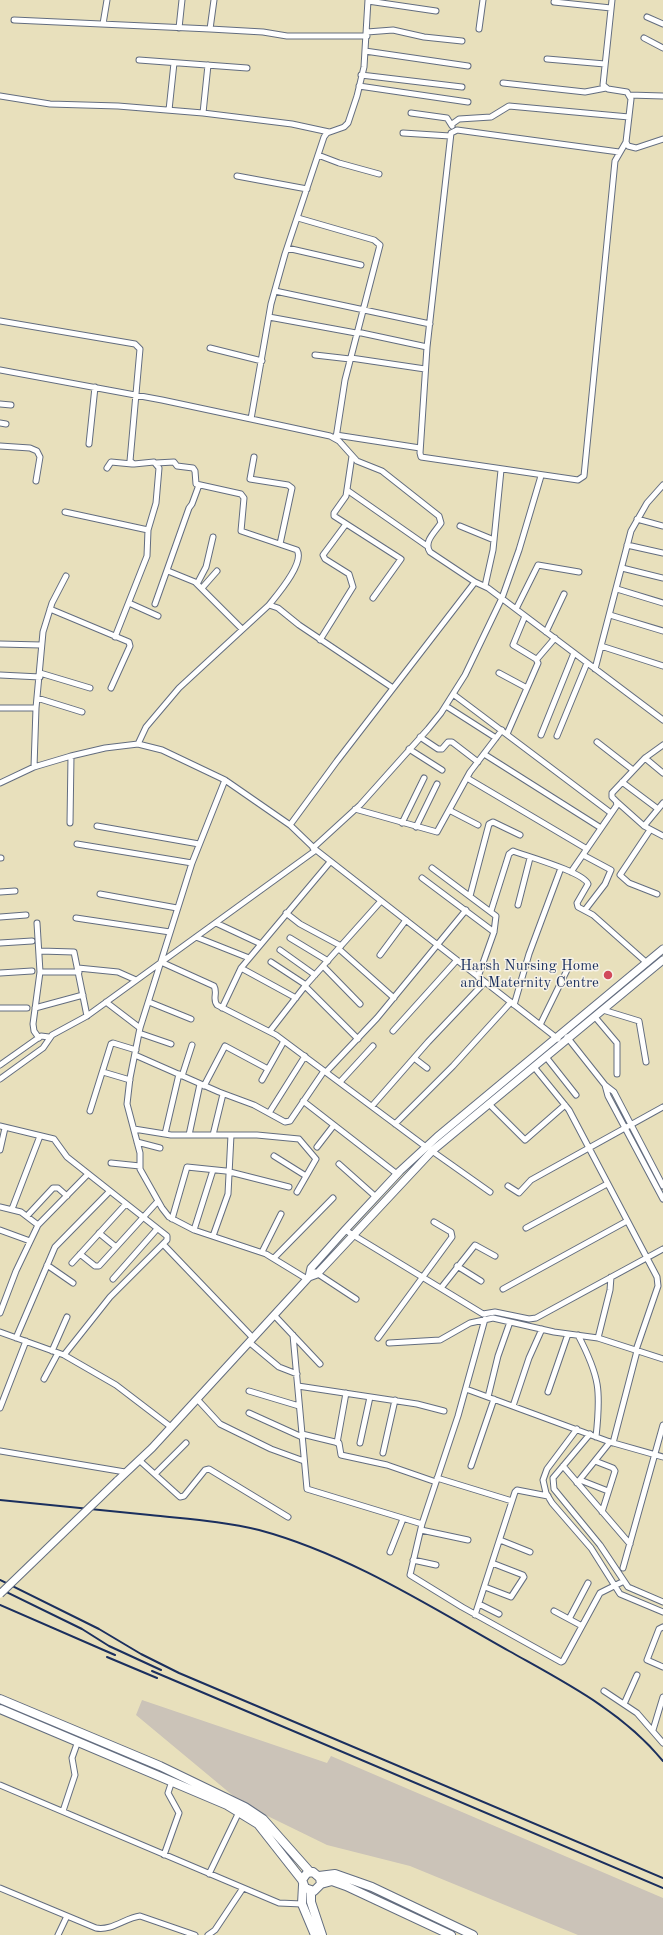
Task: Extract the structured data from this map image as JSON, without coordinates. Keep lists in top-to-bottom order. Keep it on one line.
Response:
{"places":["Harsh Nursing Home and Maternity Centre"]}
